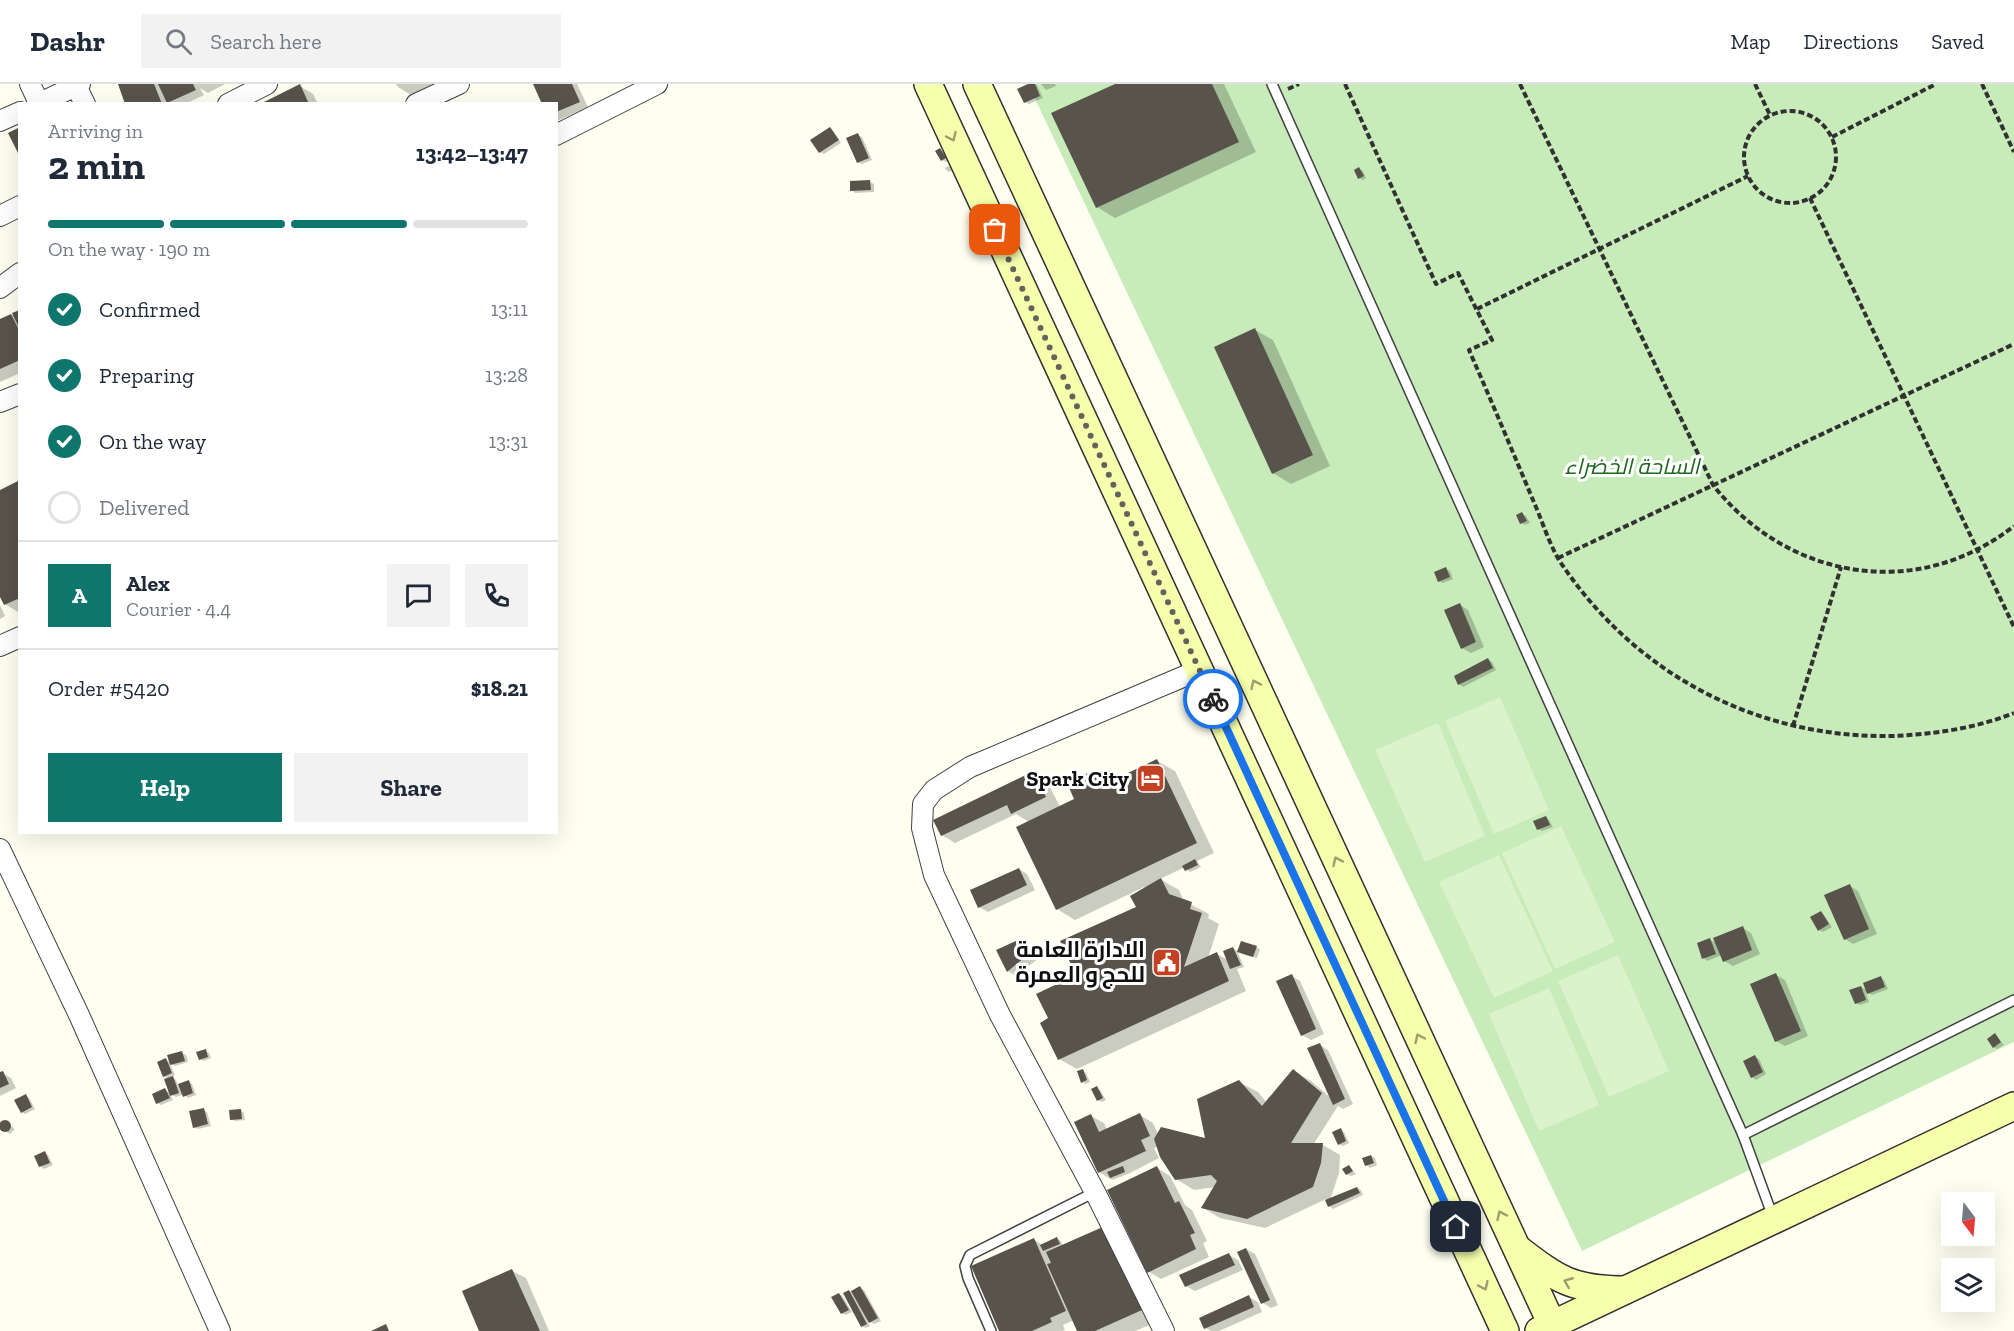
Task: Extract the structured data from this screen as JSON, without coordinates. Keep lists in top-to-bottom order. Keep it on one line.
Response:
{"parks":["الساحة الخضراء"],"places":{"hotel":["Spark City"],"public building":["الادارة العامة للحج و العمرة"]},"north":"bottom","page":{"header":"Dashr","search":"Search here","nav":["Map","Directions","Saved"],"heading":["2 min","Arriving in","13:42–13:47"],"panel":["Alex","Courier · 4.4","Order #5420","$18.21"],"bar":"On the way · 190 m","list":[["Confirmed","13:11"],["Preparing","13:28"],["On the way","13:31"],"Delivered"],"round":"A","buttons":["Help","Share"]}}
